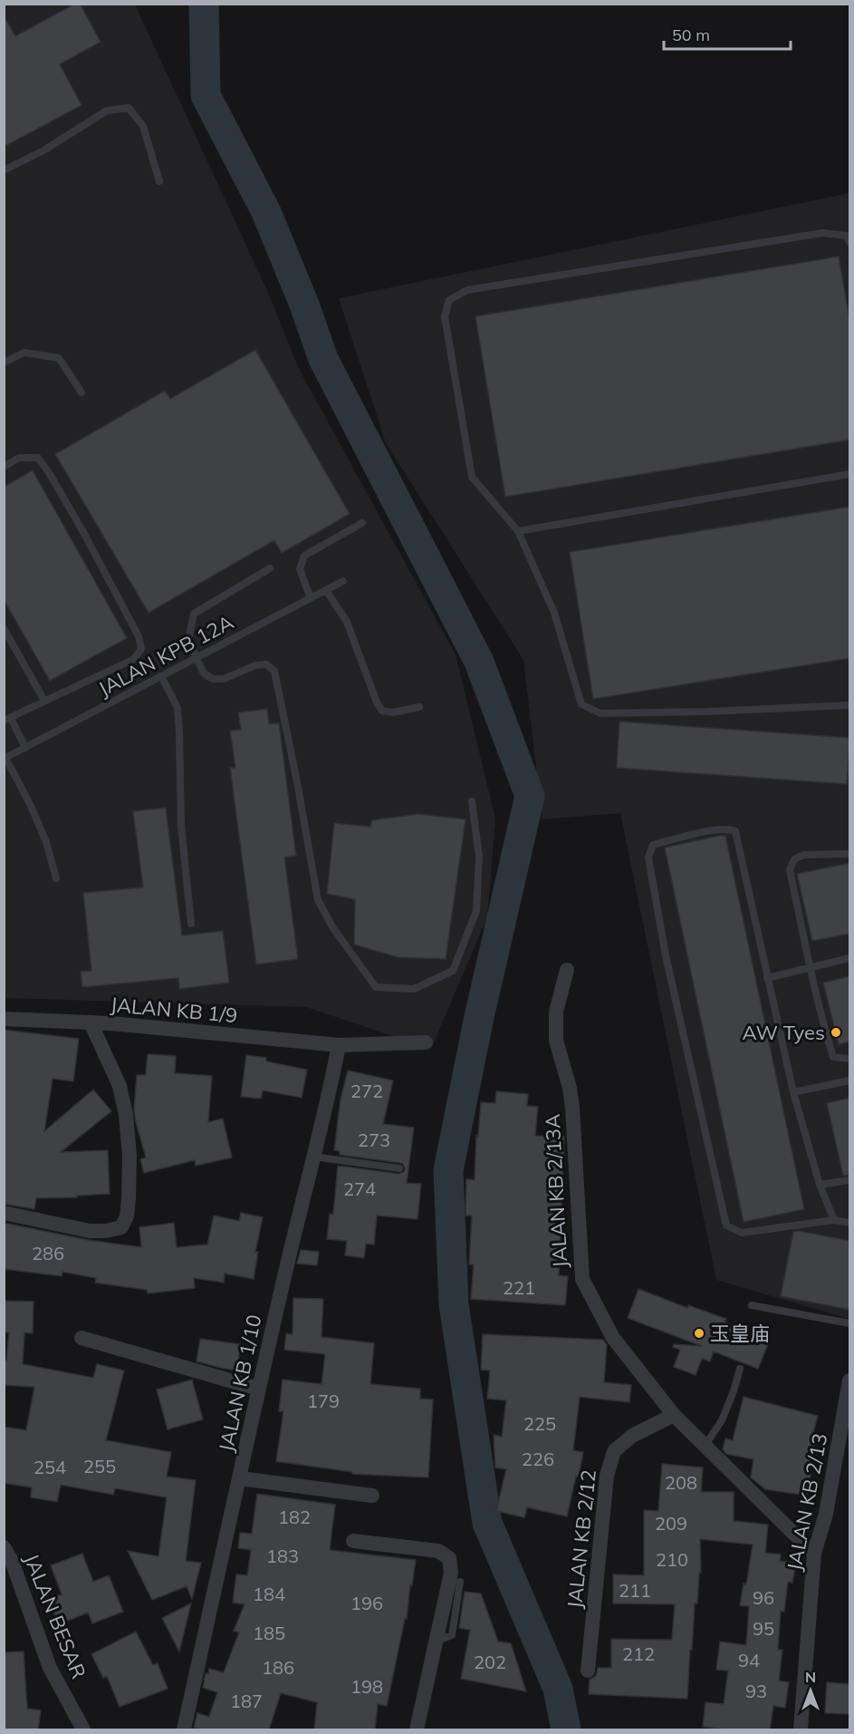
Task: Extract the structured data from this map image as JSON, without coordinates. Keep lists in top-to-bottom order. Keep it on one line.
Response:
{"streets":{"street":["JALAN KB 1/9","JALAN KB 2/13A","JALAN KB 1/10","JALAN KB 2/13","JALAN KB 2/12","JALAN BESAR"],"lane":["JALAN KPB 12A"]},"crossings":[["JALAN KB 1/9","JALAN KB 1/10"],["JALAN KB 2/13A","JALAN KB 2/13"],["JALAN KB 2/13A","JALAN KB 2/12"]],"places":["AW Tyes","玉皇庙"],"house_numbers":["272","273","274","286","221","179","225","226","255","254","208","182","209","183","210","211","184","96","196","95","185","212","94","202","186","198","93","187"],"scale_bar":"50 m","north":"top"}
